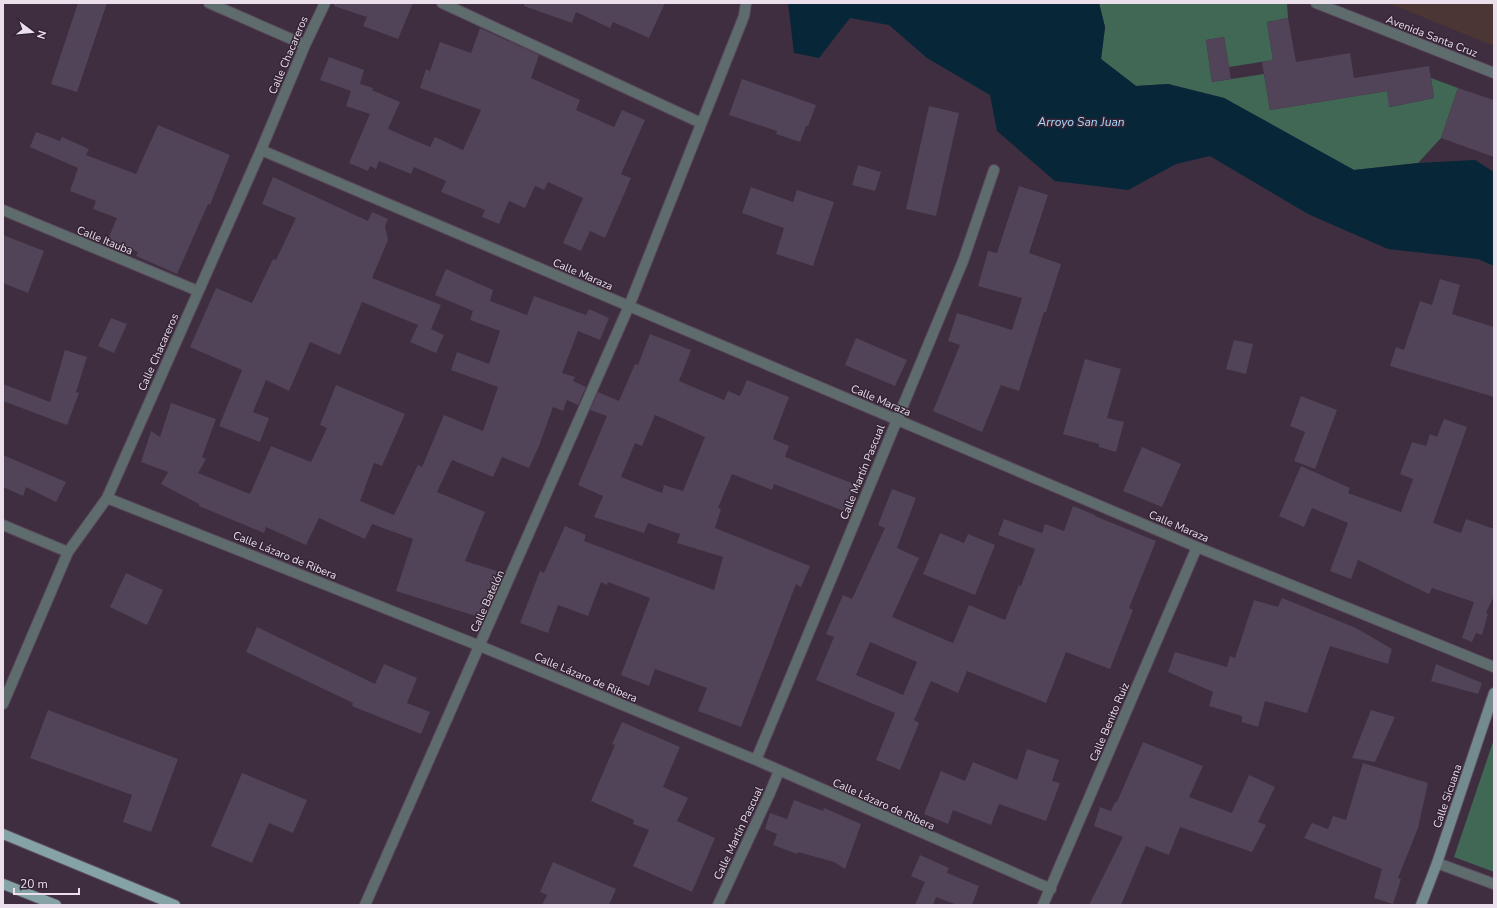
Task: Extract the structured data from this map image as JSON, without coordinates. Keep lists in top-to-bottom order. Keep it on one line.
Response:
{"streets":{"main road":["Calle Sicuana"],"street":["Avenida Santa Cruz","Calle Chacareros","Calle Itauba","Calle Maraza","Calle Martín Pascual","Calle Lázaro de Ribera","Calle Batelón","Calle Benito Ruiz"]},"crossings":[["Calle Chacareros","Calle Itauba"],["Calle Chacareros","Calle Maraza"],["Calle Chacareros","Calle Lázaro de Ribera"],["Calle Maraza","Calle Martín Pascual"],["Calle Maraza","Calle Batelón"],["Calle Maraza","Calle Benito Ruiz"],["Calle Martín Pascual","Calle Lázaro de Ribera"],["Calle Lázaro de Ribera","Calle Batelón"],["Calle Lázaro de Ribera","Calle Benito Ruiz"]],"water":["Arroyo San Juan"],"scale_bar":"20 m","north":"right"}
